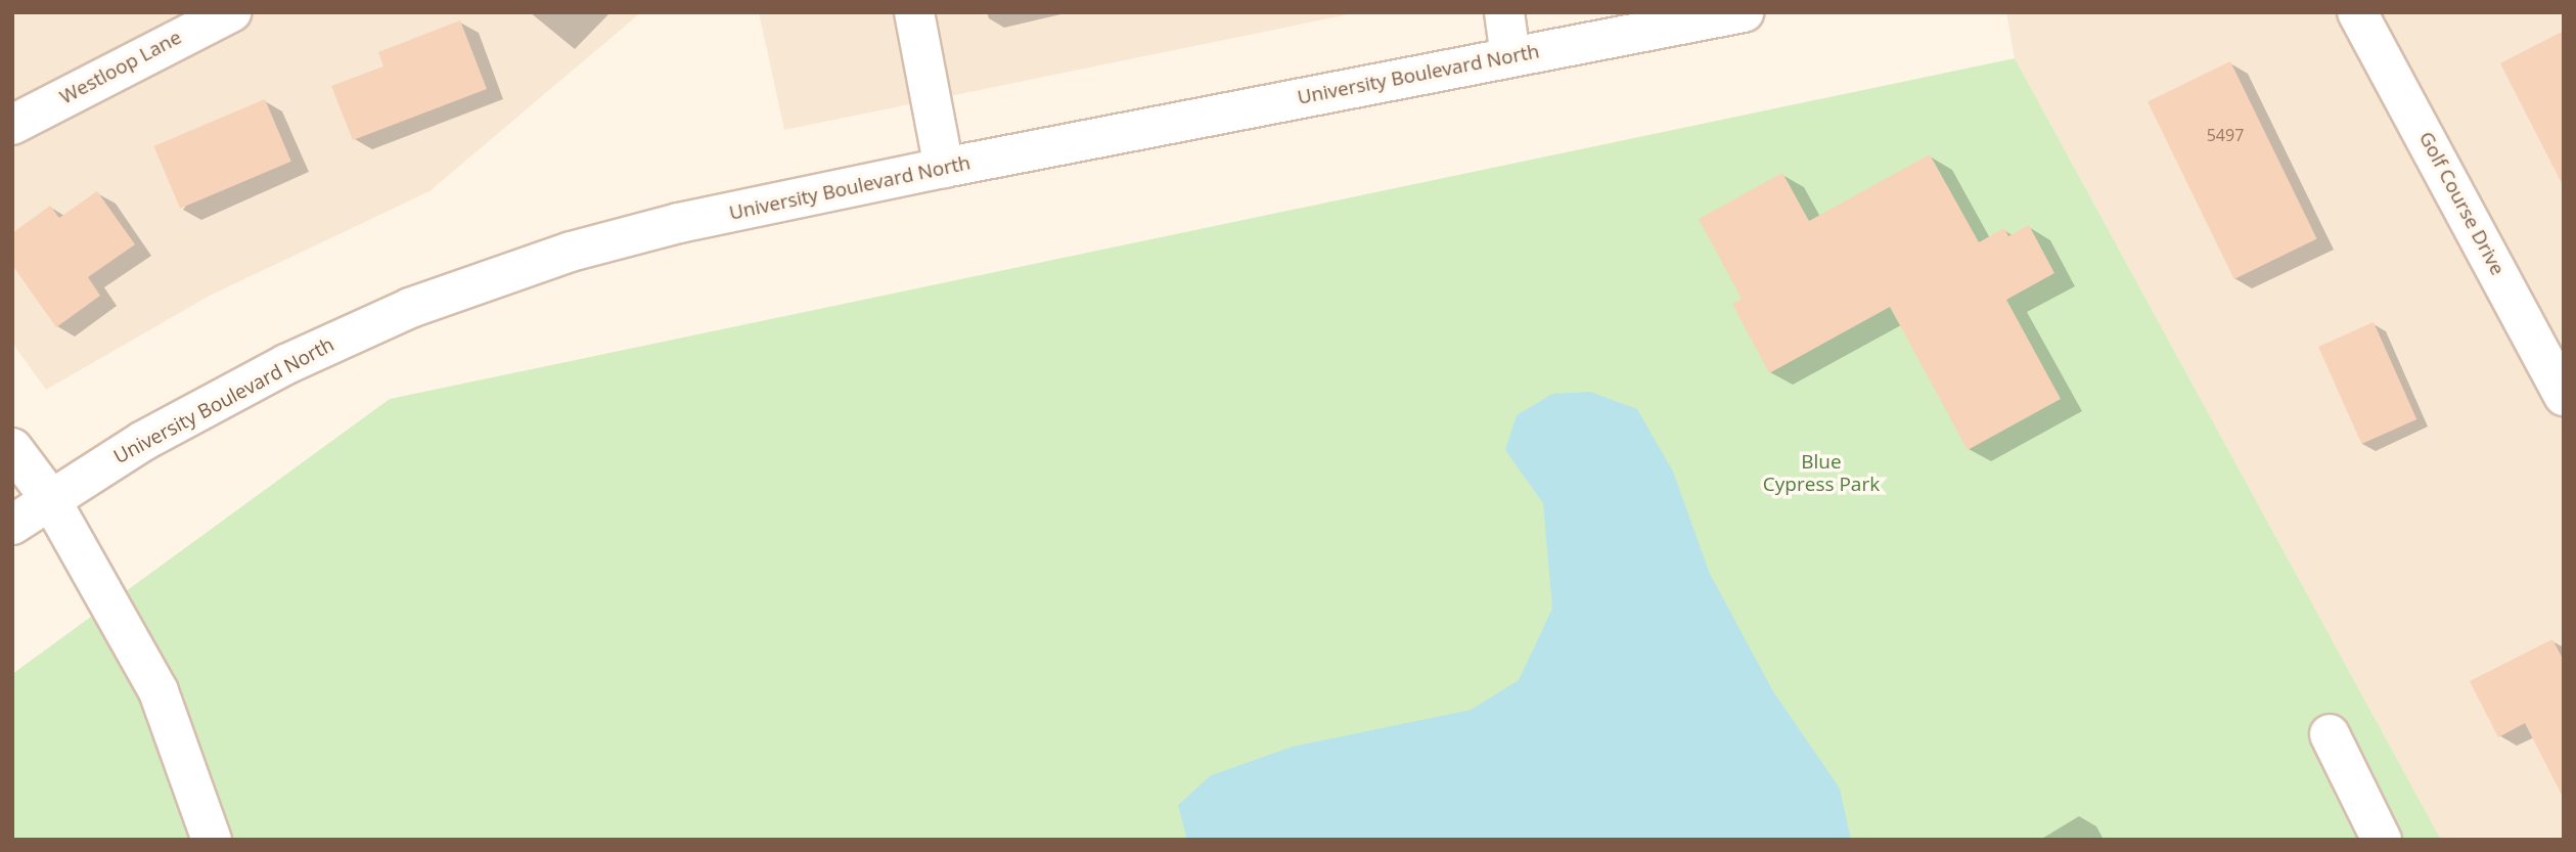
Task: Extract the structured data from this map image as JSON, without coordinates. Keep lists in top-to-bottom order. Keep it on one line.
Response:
{"streets":{"street":["Westloop Lane","University Boulevard North","Golf Course Drive"]},"parks":["Blue Cypress Park"],"house_numbers":["5497"]}
